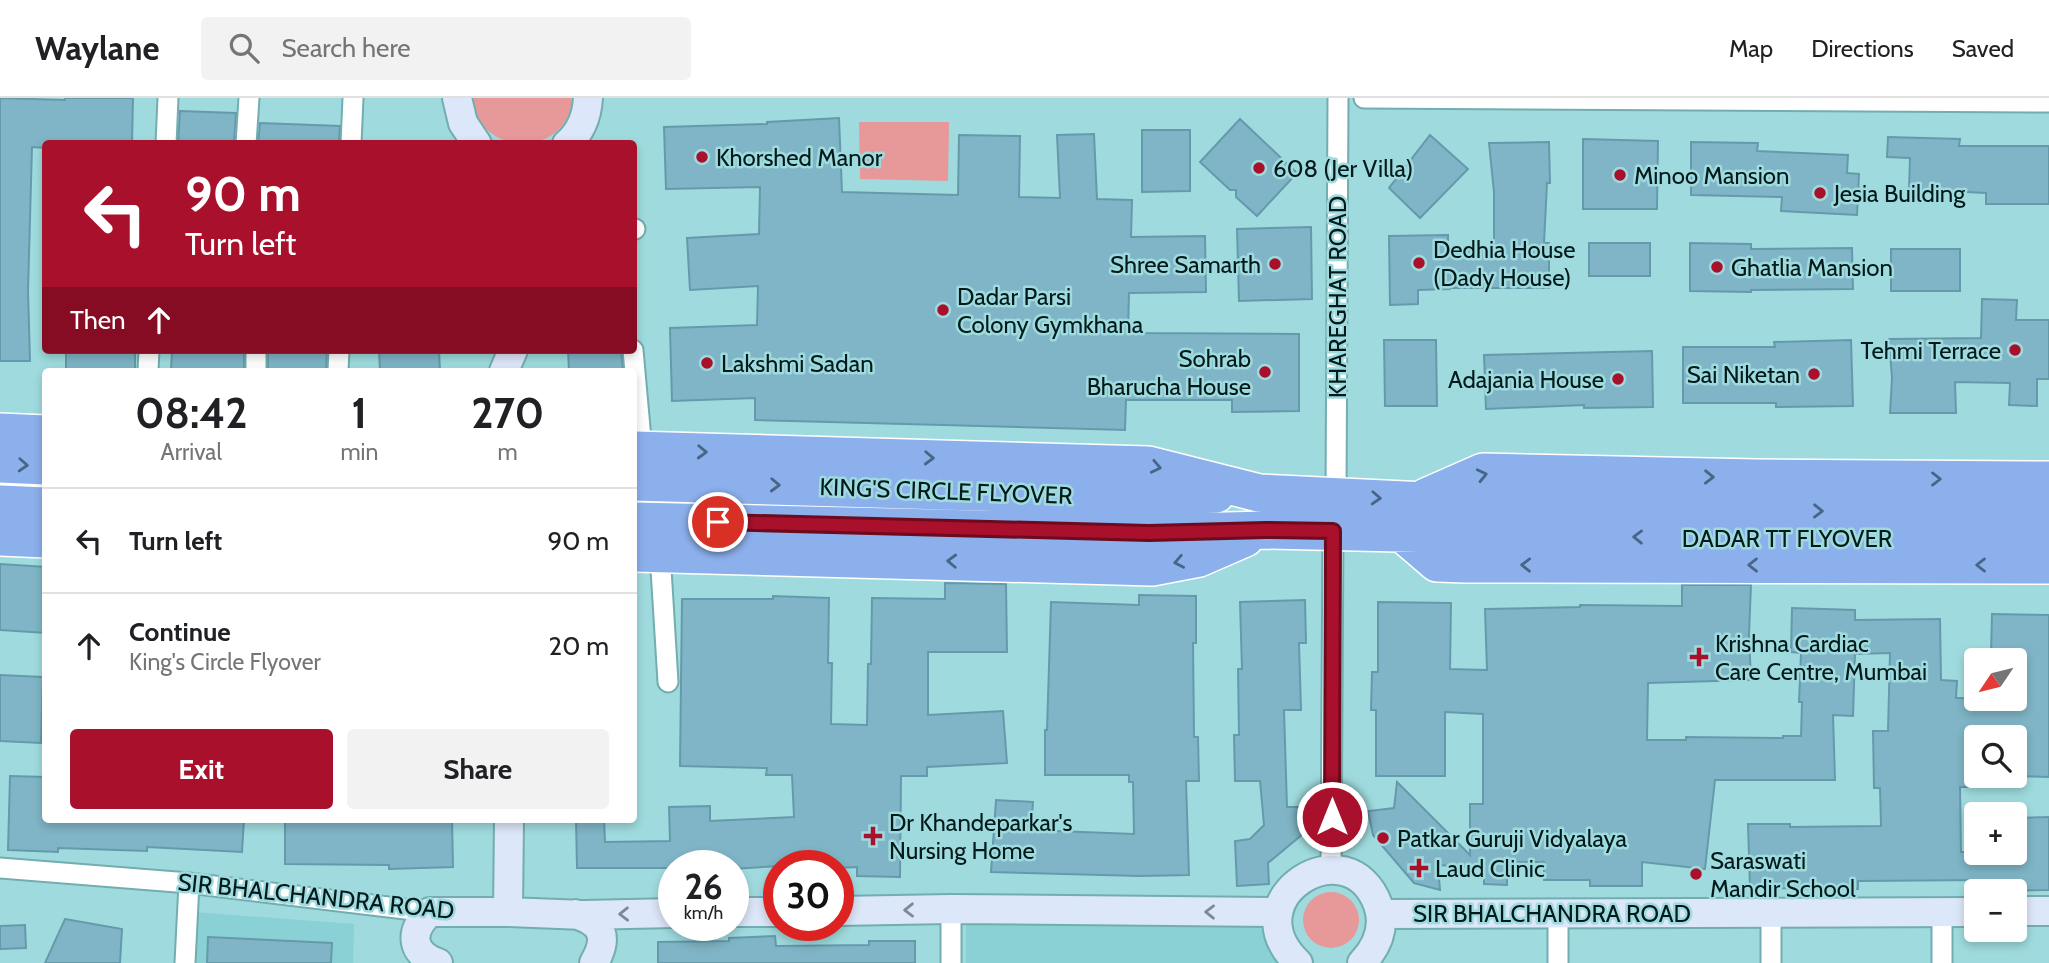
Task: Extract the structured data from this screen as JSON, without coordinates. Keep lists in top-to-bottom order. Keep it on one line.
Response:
{"streets":{"highway":["KING'S CIRCLE FLYOVER","DADAR TT FLYOVER"],"street":["KHAREGHAT ROAD","SIR BHALCHANDRA ROAD"]},"crossings":[["KHAREGHAT ROAD","KING'S CIRCLE FLYOVER"]],"places":{"other":["Khorshed Manor","608 (Jer Villa)","Minoo Mansion","Jesia Building","Dedhia House (Dady House)","Shree Samarth","Ghatlia Mansion","Dadar Parsi Colony Gymkhana","Tehmi Terrace","Lakshmi Sadan","Sohrab Bharucha House","Sai Niketan","Adajania House","Patkar Guruji Vidyalaya","Saraswati Mandir School"],"health":["Krishna Cardiac Care Centre, Mumbai","Dr Khandeparkar's Nursing Home","Laud Clinic"]},"north":"bottom left","page":{"header":"Waylane","search":"Search here","nav":["Map","Directions","Saved"],"turn":["90 m","Turn left"],"then":"Then","eta":["08:42","Arrival","1","min","270","m"],"list":[{"name":"Turn left","value":"90 m"},{"name":"Continue","note":"King's Circle Flyover","value":"20 m"}],"map_buttons":["+","−"],"buttons":["Exit","Share"],"speed":"26 km/h","limit":"30"}}
